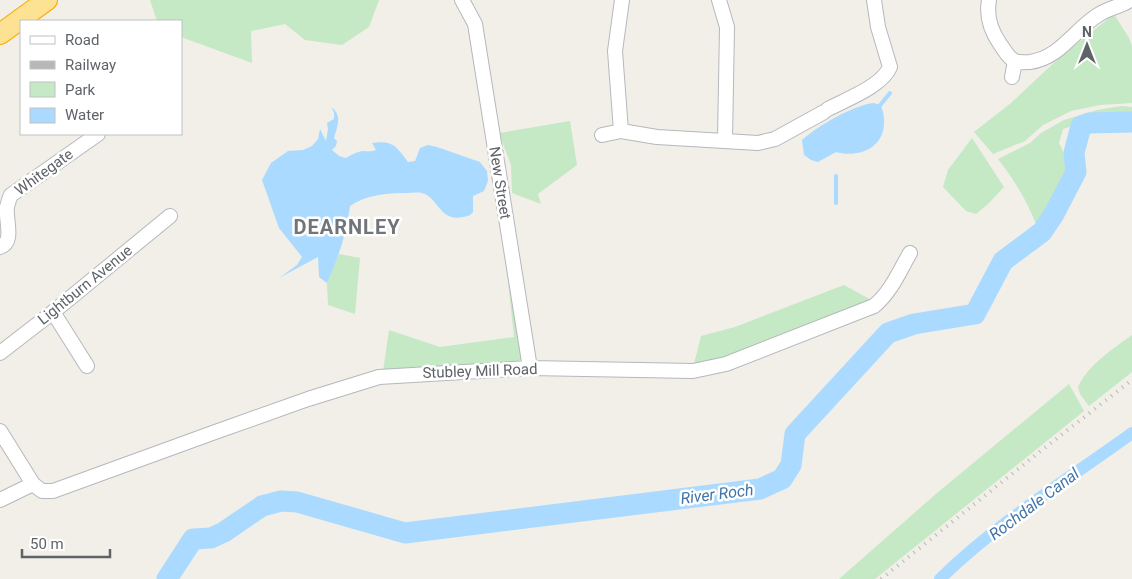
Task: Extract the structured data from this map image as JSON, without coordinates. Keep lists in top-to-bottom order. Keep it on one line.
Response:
{"streets":{"street":["Whitegate","New Street","Lightburn Avenue","Stubley Mill Road"]},"crossings":[["New Street","Stubley Mill Road"]],"districts":["DEARNLEY"],"water":["River Roch","Rochdale Canal"],"legend":["Road","Railway","Park","Water"],"scale_bar":"50 m","north":"top"}
